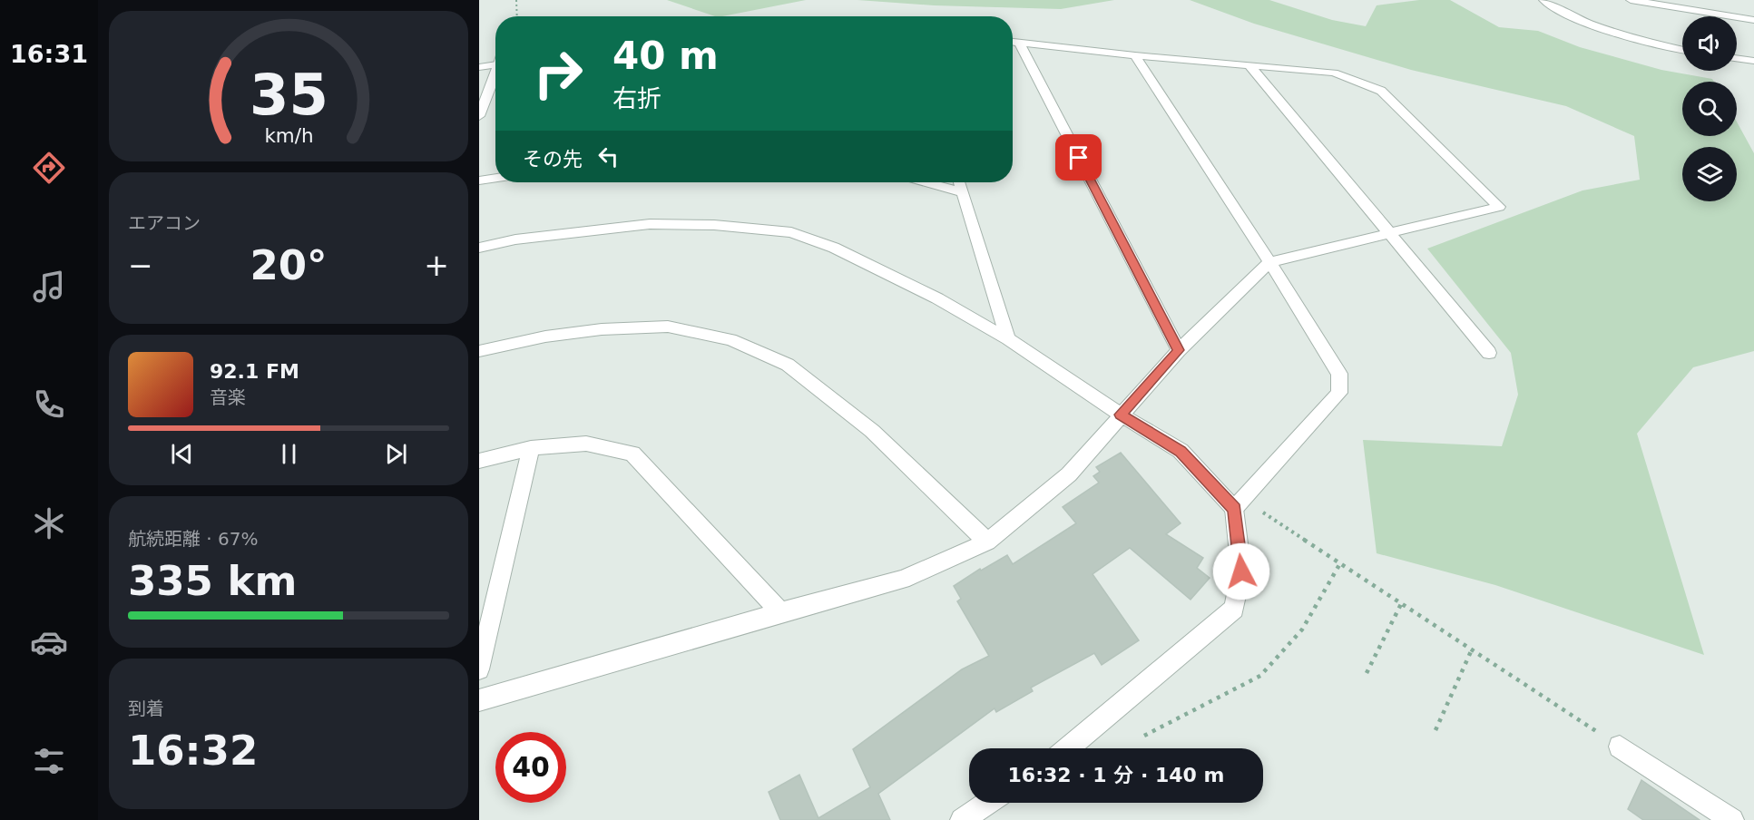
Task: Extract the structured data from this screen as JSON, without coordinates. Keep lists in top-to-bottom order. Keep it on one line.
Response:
{"page":{"tabs":"16:31","turn":["40 m","右折"],"then":"その先","tile":["エアコン",["航続距離 · 67%","335 km"],["到着","16:32"]],"heat":["−","20°","+"],"song":["92.1 FM","音楽"],"limit":"40","trip":"16:32 · 1 分 · 140 m","gauge":["35","km/h"]}}
